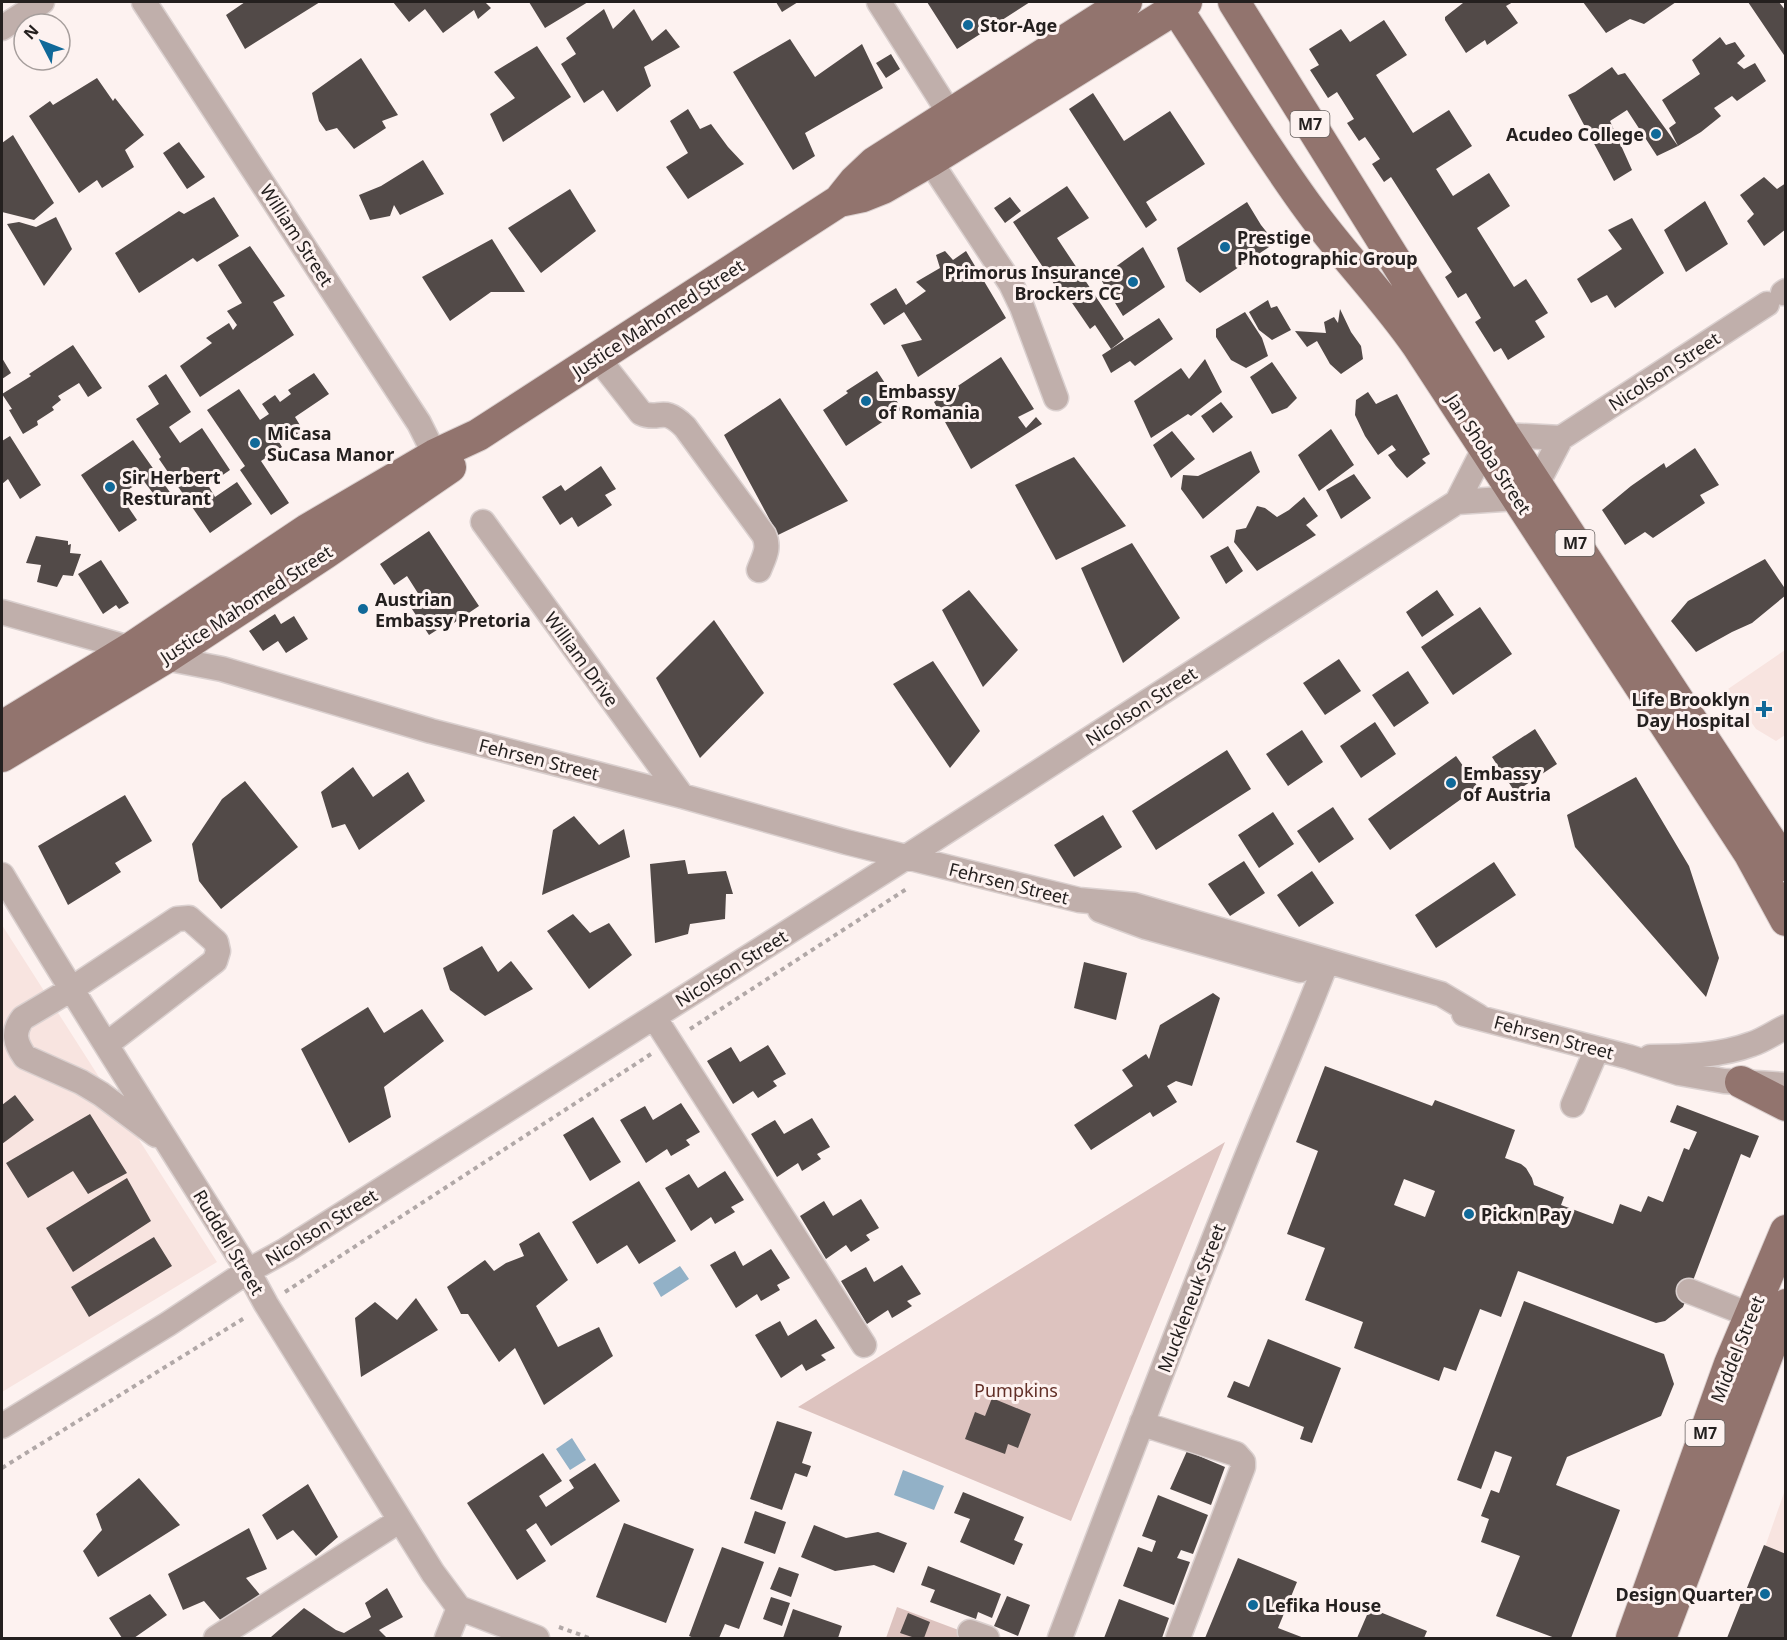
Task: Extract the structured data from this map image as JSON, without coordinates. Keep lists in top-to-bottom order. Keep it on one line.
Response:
{"streets":{"main road":["M7","Justice Mahomed Street","Jan Shoba Street","Middel Street"],"street":["William Street","Nicolson Street","William Drive","Fehrsen Street","Ruddell Street","Muckleneuk Street"]},"crossings":[["William Street","Justice Mahomed Street"],["Justice Mahomed Street","Jan Shoba Street"],["Justice Mahomed Street","Fehrsen Street"],["Nicolson Street","Jan Shoba Street"],["Nicolson Street","Fehrsen Street"],["Nicolson Street","Ruddell Street"],["William Drive","Fehrsen Street"],["Fehrsen Street","Muckleneuk Street"]],"parks":["Pumpkins"],"places":{"other":["Stor-Age","Acudeo College","Prestige Photographic Group","Primorus Insurance Brockers CC","Embassy of Romania","MiCasa SuCasa Manor","Sir Herbert Resturant","Austrian Embassy Pretoria","Embassy of Austria","Pick n Pay","Design Quarter","Lefika House"],"health":["Life Brooklyn Day Hospital"]},"north":"top left"}
